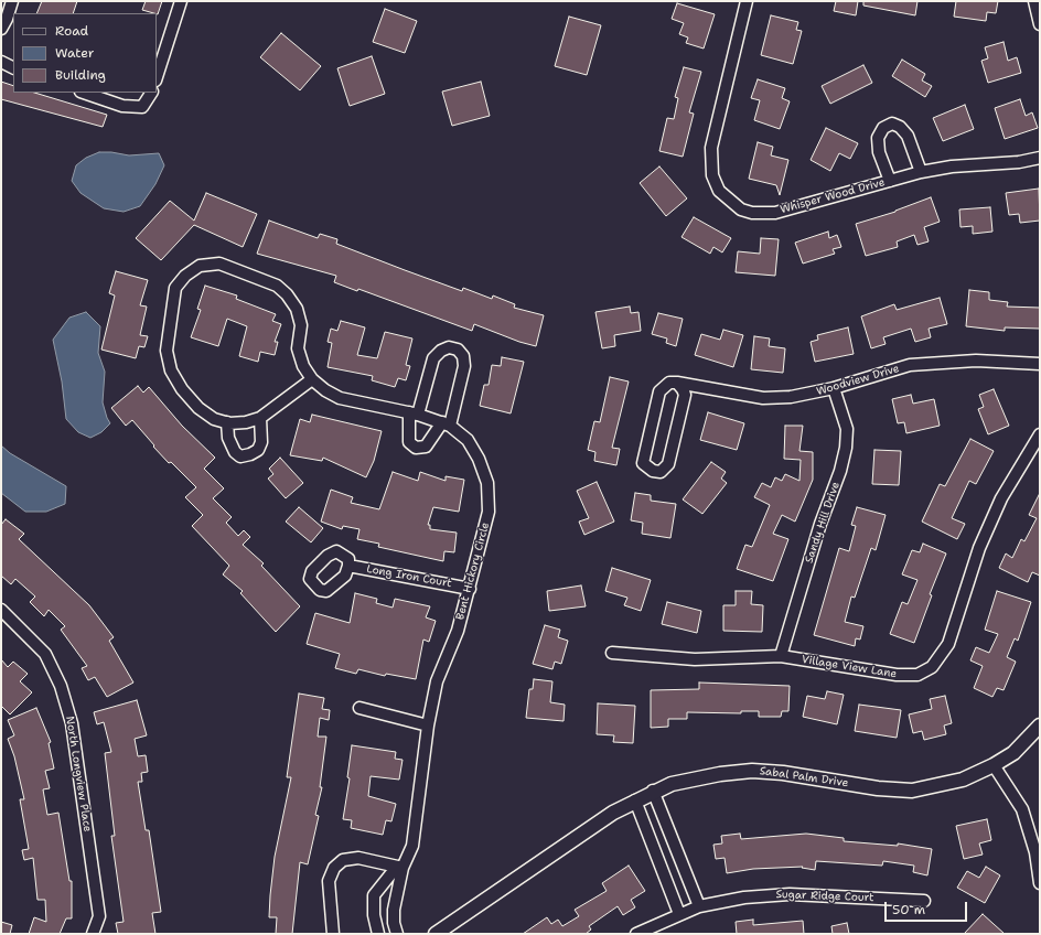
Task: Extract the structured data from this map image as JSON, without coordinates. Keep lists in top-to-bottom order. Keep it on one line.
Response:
{"streets":{"street":["Whisper Wood Drive","Woodview Drive","Sandy Hill Drive","Bent Hickory Circle","Long Iron Court","Village View Lane","North Longview Place","Sabal Palm Drive","Sugar Ridge Court"]},"crossings":[["Woodview Drive","Sandy Hill Drive"],["Sandy Hill Drive","Village View Lane"],["Bent Hickory Circle","Long Iron Court"]],"legend":["Road","Water","Building"],"scale_bar":"50 m"}
